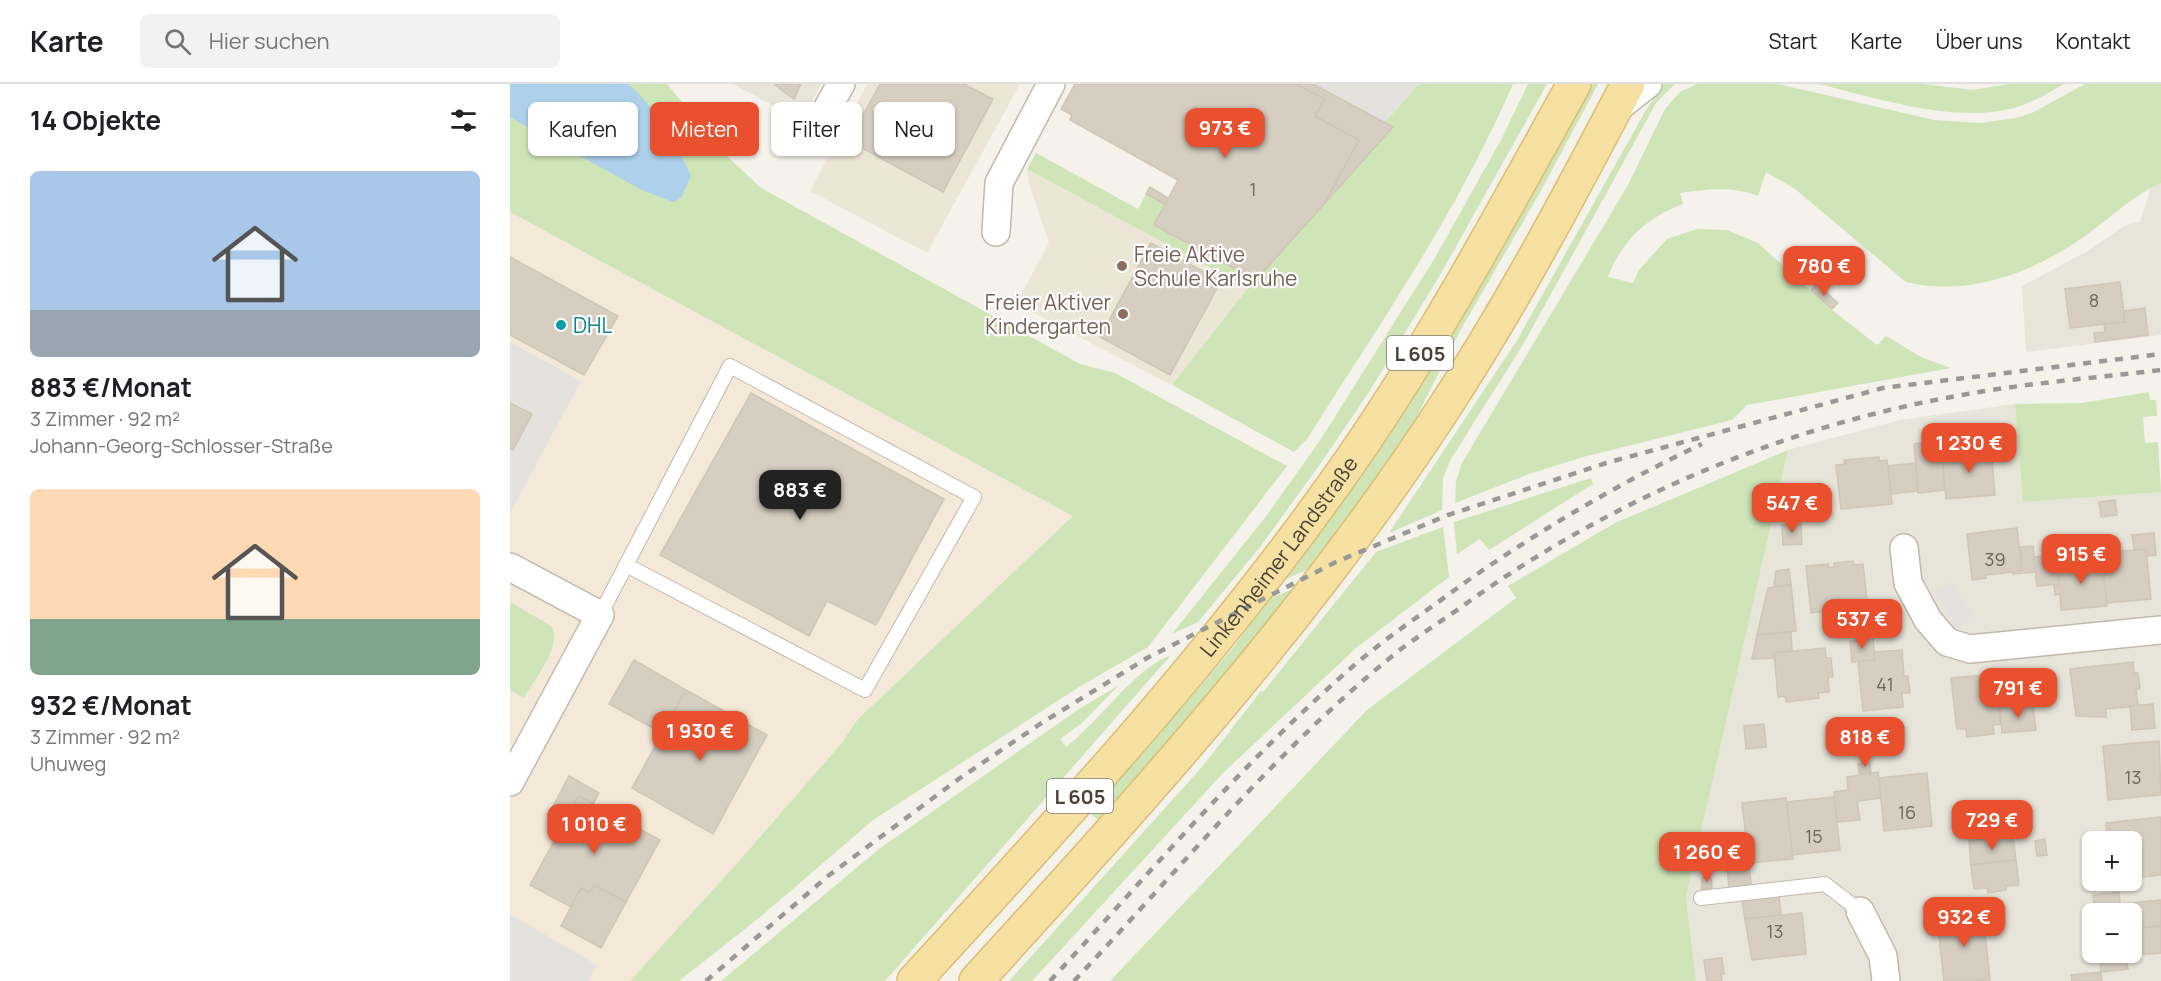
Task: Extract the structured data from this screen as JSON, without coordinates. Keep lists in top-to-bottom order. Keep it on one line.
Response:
{"streets":{"main road":["L 605","Linkenheimer Landstraße"]},"places":["Freie Aktive Schule Karlsruhe","Freier Aktiver Kindergarten","DHL"],"house_numbers":["1","8","39","41","13","16","15","13"],"page":{"header":"Karte","search":"Hier suchen","nav":["Start","Karte","Über uns","Kontakt"],"heading":"14 Objekte","chip":["Kaufen","Mieten","Filter","Neu"],"price":["973 €","780 €","1 230 €","883 €","547 €","915 €","537 €","791 €","1 930 €","818 €","729 €","1 010 €","1 260 €","932 €"],"list":[{"name":"883 €/Monat","note":"3 Zimmer · 92 m² · Johann-Georg-Schlosser-Straße"},{"name":"932 €/Monat","note":"3 Zimmer · 92 m² · Uhuweg"}],"map_buttons":["+","−"]}}
